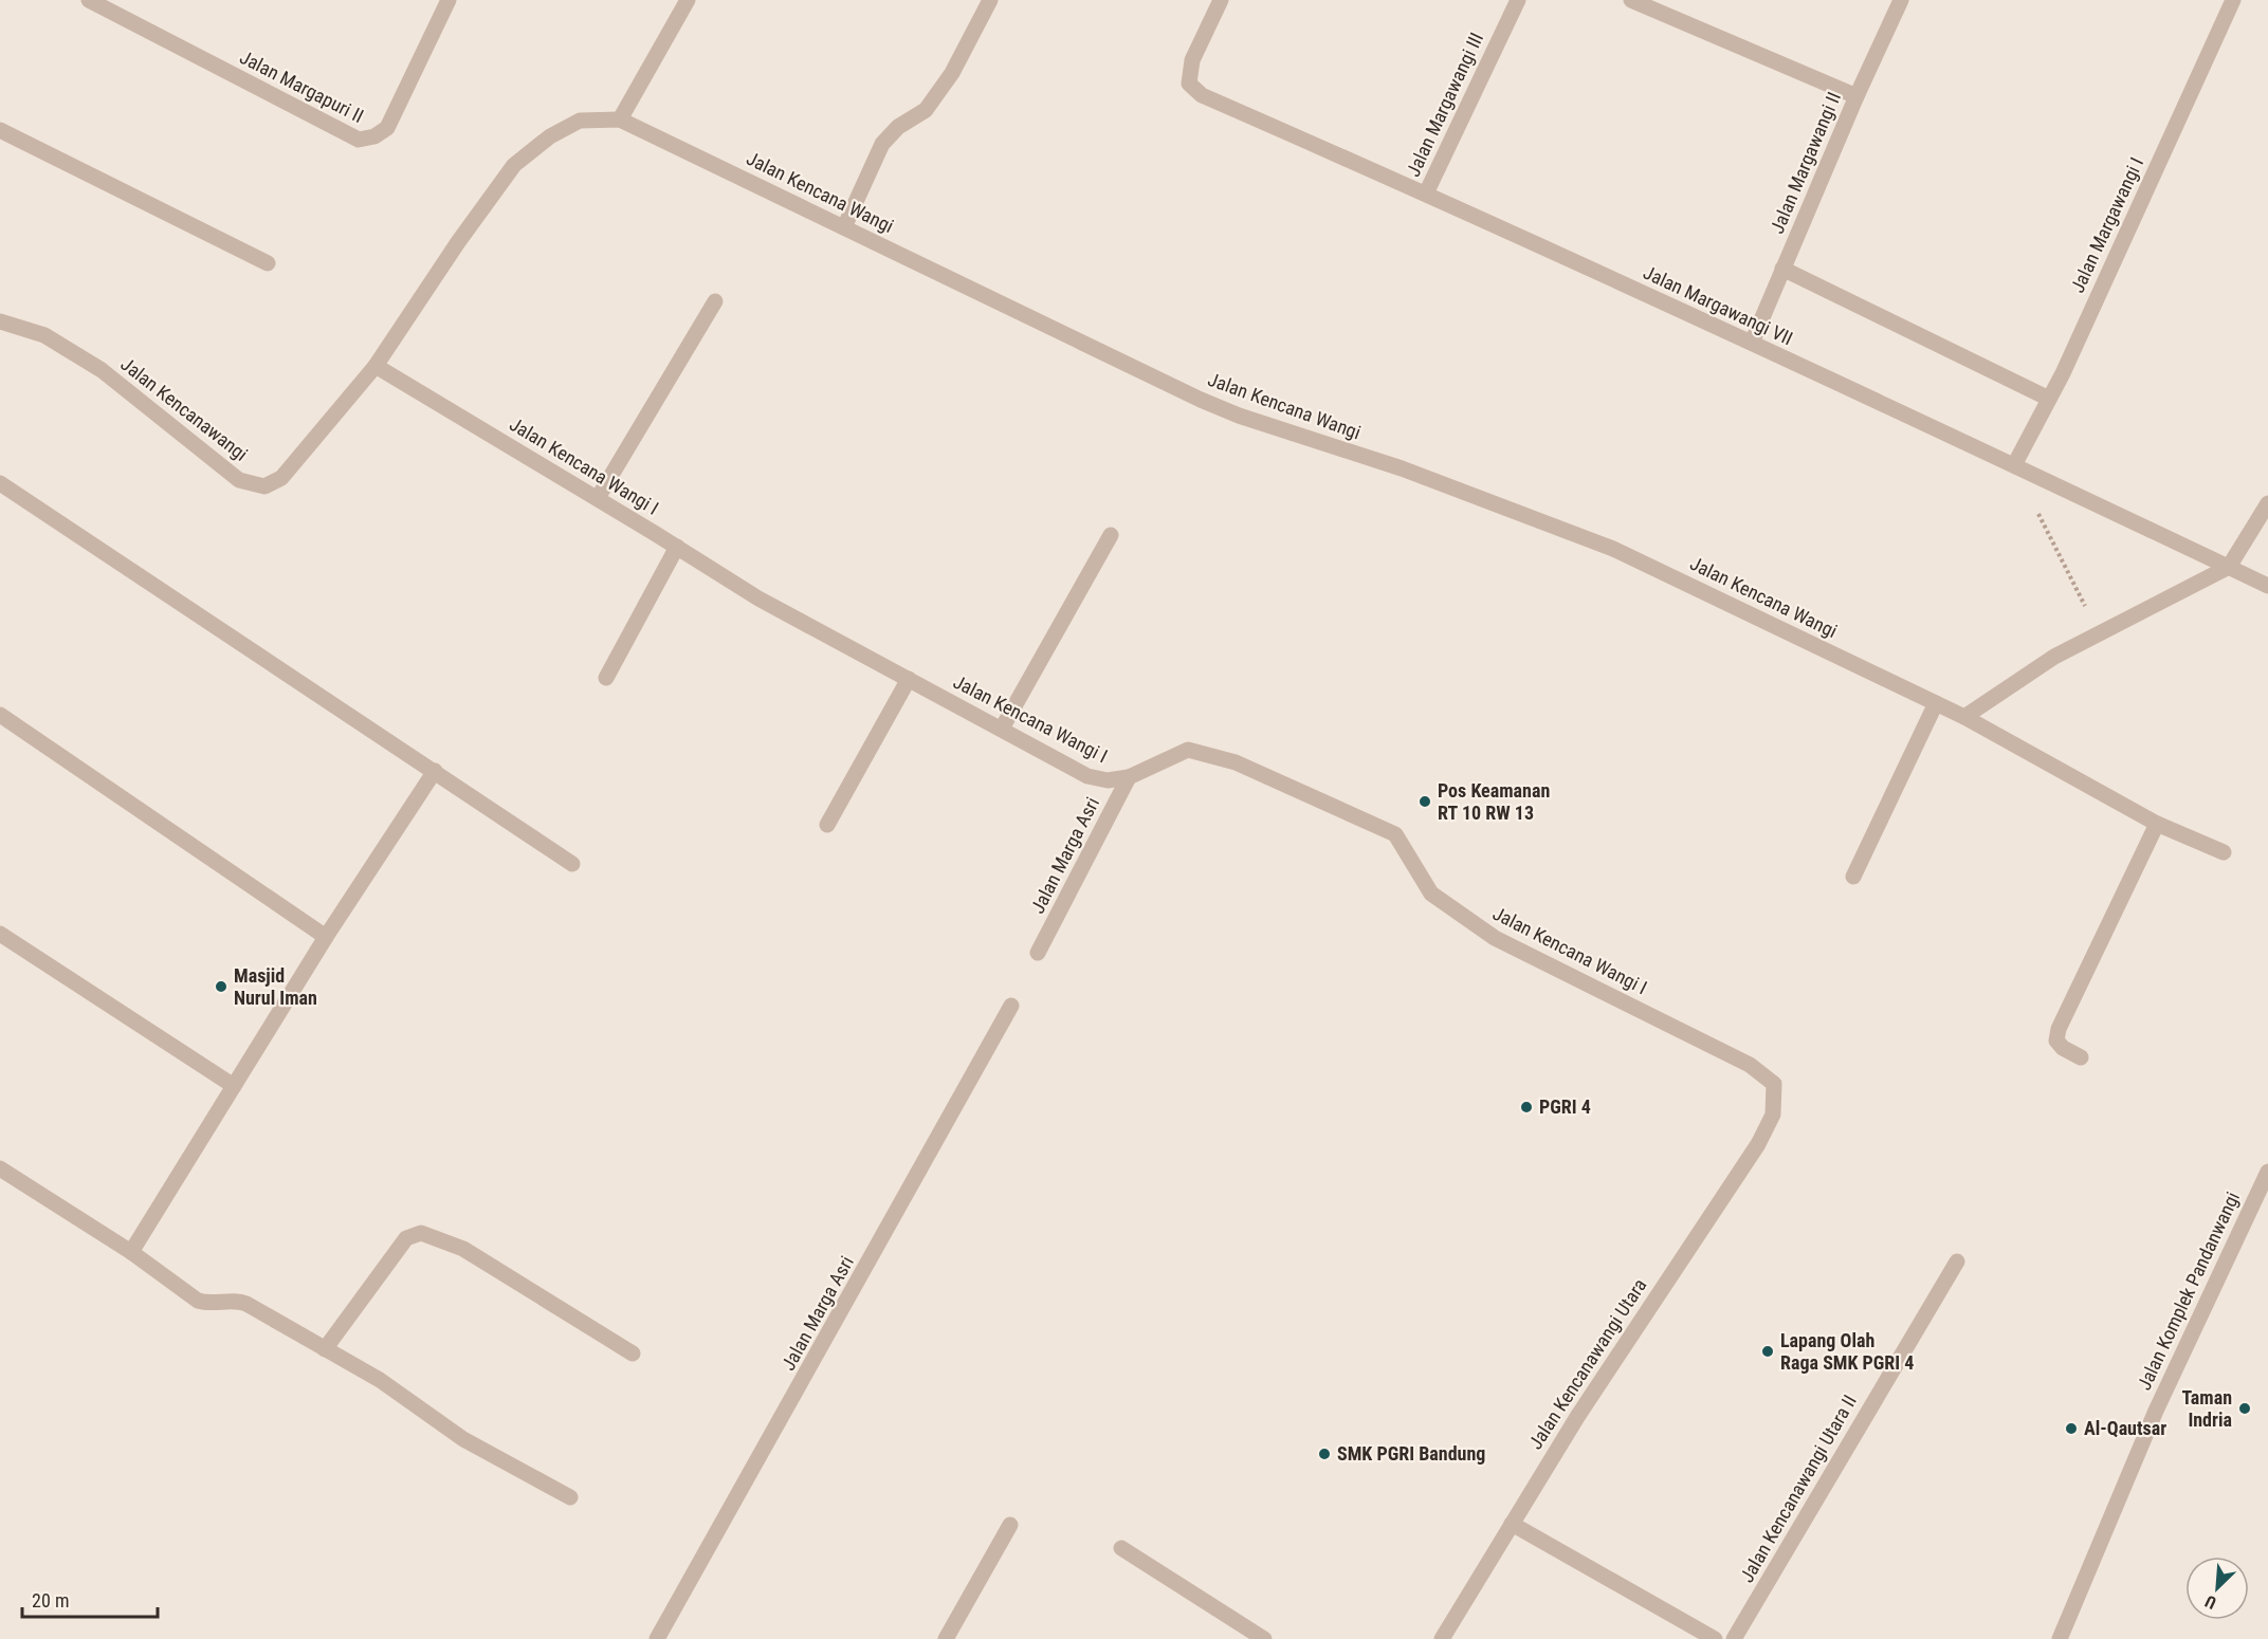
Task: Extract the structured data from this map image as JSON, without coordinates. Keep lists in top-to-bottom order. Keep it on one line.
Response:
{"streets":{"street":["Jalan Margapuri II","Jalan Margawangi III","Jalan Margawangi II","Jalan Kencana Wangi","Jalan Margawangi I","Jalan Margawangi VII","Jalan Kencanawangi","Jalan Kencana Wangi I","Jalan Marga Asri","Jalan Komplek Pandanwangi","Jalan Kencanawangi Utara","Jalan Kencanawangi Utara II"]},"crossings":[["Jalan Margawangi III","Jalan Margawangi VII"],["Jalan Margawangi II","Jalan Margawangi VII"],["Jalan Kencana Wangi","Jalan Kencanawangi"],["Jalan Kencana Wangi","Jalan Kencana Wangi I"],["Jalan Margawangi I","Jalan Margawangi VII"],["Jalan Kencanawangi","Jalan Kencana Wangi I"],["Jalan Kencana Wangi I","Jalan Marga Asri"],["Jalan Kencana Wangi I","Jalan Kencanawangi Utara"]],"places":["Pos Keamanan RT 10 RW 13","Masjid Nurul Iman","PGRI 4","Lapang Olah Raga SMK PGRI 4","Taman Indria","Al-Qautsar","SMK PGRI Bandung"],"scale_bar":"20 m","north":"bottom left"}
